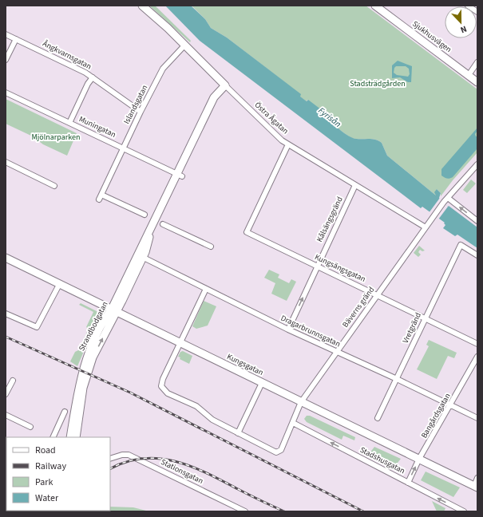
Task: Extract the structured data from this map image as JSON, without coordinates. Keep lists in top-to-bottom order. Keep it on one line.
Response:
{"streets":{"main road":["Sjukhusvägen","Östra Ågatan","Strandbodgatan","Kungsgatan"],"street":["Ångkvarnsgatan","Islandsgatan","Muningatan","Kålsängsgränd","Kungsängsgatan","Bäverns gränd","Vretgränd","Dragarbrunnsgatan","Bangårdsgatan","Stadshusgatan","Stationsgatan"]},"crossings":[["Ångkvarnsgatan","Islandsgatan"],["Islandsgatan","Östra Ågatan"],["Islandsgatan","Muningatan"],["Östra Ågatan","Kålsängsgränd"],["Östra Ågatan","Kungsängsgatan"],["Östra Ågatan","Bäverns gränd"],["Östra Ågatan","Strandbodgatan"],["Muningatan","Strandbodgatan"],["Kålsängsgränd","Kungsängsgatan"],["Kålsängsgränd","Dragarbrunnsgatan"],["Kungsängsgatan","Bäverns gränd"],["Kungsängsgatan","Vretgränd"],["Bäverns gränd","Dragarbrunnsgatan"],["Bäverns gränd","Kungsgatan"],["Bäverns gränd","Stadshusgatan"],["Strandbodgatan","Dragarbrunnsgatan"],["Strandbodgatan","Kungsgatan"],["Vretgränd","Dragarbrunnsgatan"],["Dragarbrunnsgatan","Bangårdsgatan"],["Kungsgatan","Bangårdsgatan"],["Bangårdsgatan","Stadshusgatan"]],"one_way":["Kålsängsgränd","Stadshusgatan"],"water":["Fyrisån"],"parks":["Stadsträdgården","Mjölnarparken"],"legend":["Road","Railway","Park","Water"],"north":"bottom"}
